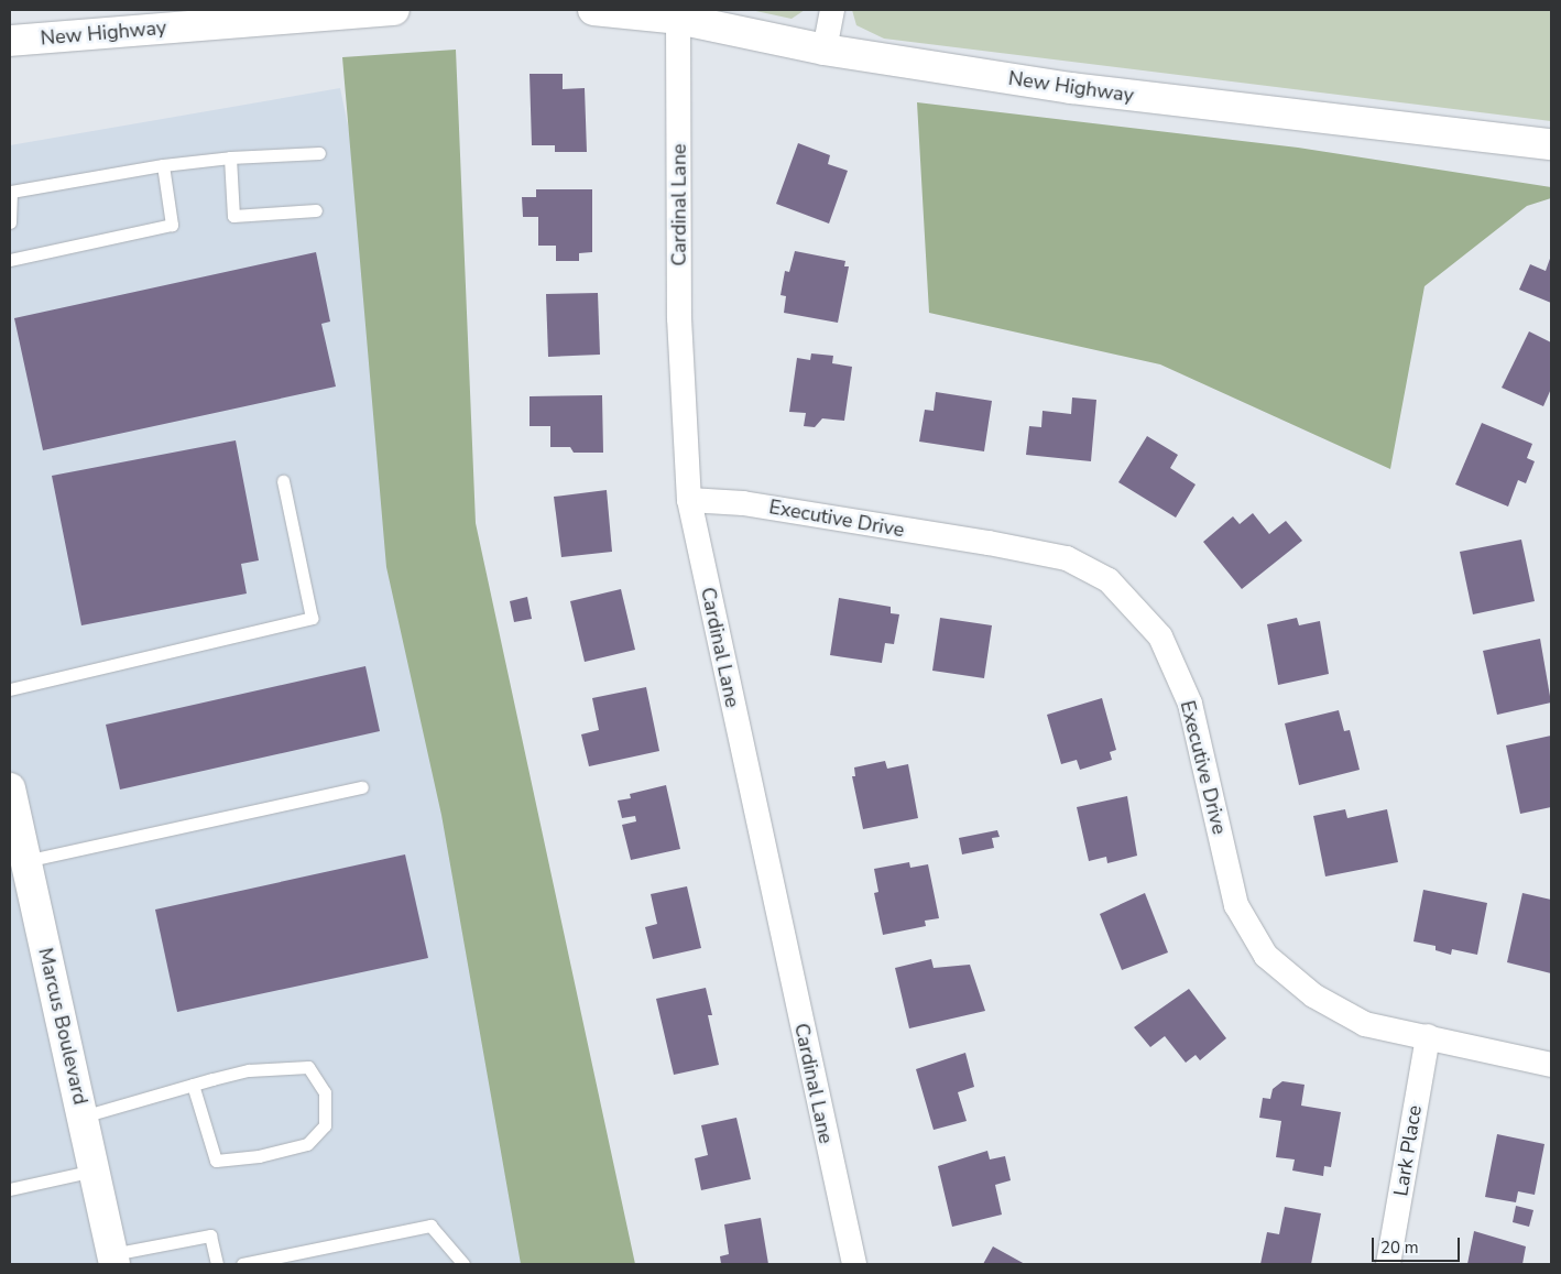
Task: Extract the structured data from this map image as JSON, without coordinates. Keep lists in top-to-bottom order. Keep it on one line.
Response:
{"streets":{"street":["New Highway","Cardinal Lane","Executive Drive","Marcus Boulevard","Lark Place"]},"crossings":[["New Highway","Cardinal Lane"],["Cardinal Lane","Executive Drive"],["Executive Drive","Lark Place"]],"scale_bar":"20 m"}
